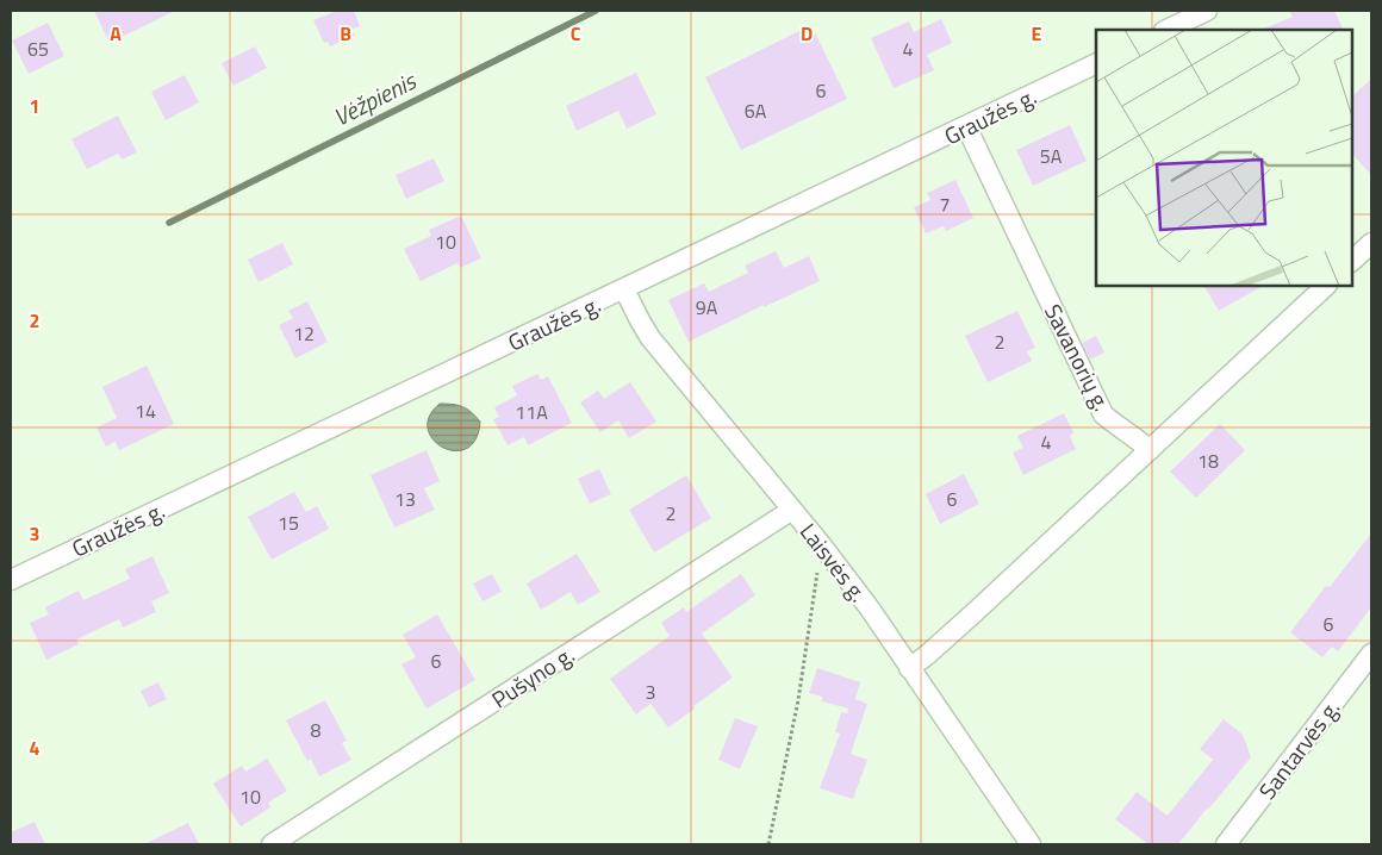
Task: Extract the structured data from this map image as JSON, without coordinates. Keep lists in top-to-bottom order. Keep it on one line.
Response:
{"streets":{"street":["Graužės g.","Savanorių g.","Laisvės g.","Pušyno g.","Santarvės g."]},"crossings":[["Graužės g.","Savanorių g."],["Graužės g.","Laisvės g."],["Laisvės g.","Pušyno g."]],"water":["Vėžpienis"],"house_numbers":["65","4","6","6A","5A","7","10","9A","12","2","14","11A","4","18","13","6","2","15","6","6","3","8","10"],"grid":{"columns":["A","B","C","D","E"],"rows":["1","2","3","4"]}}
